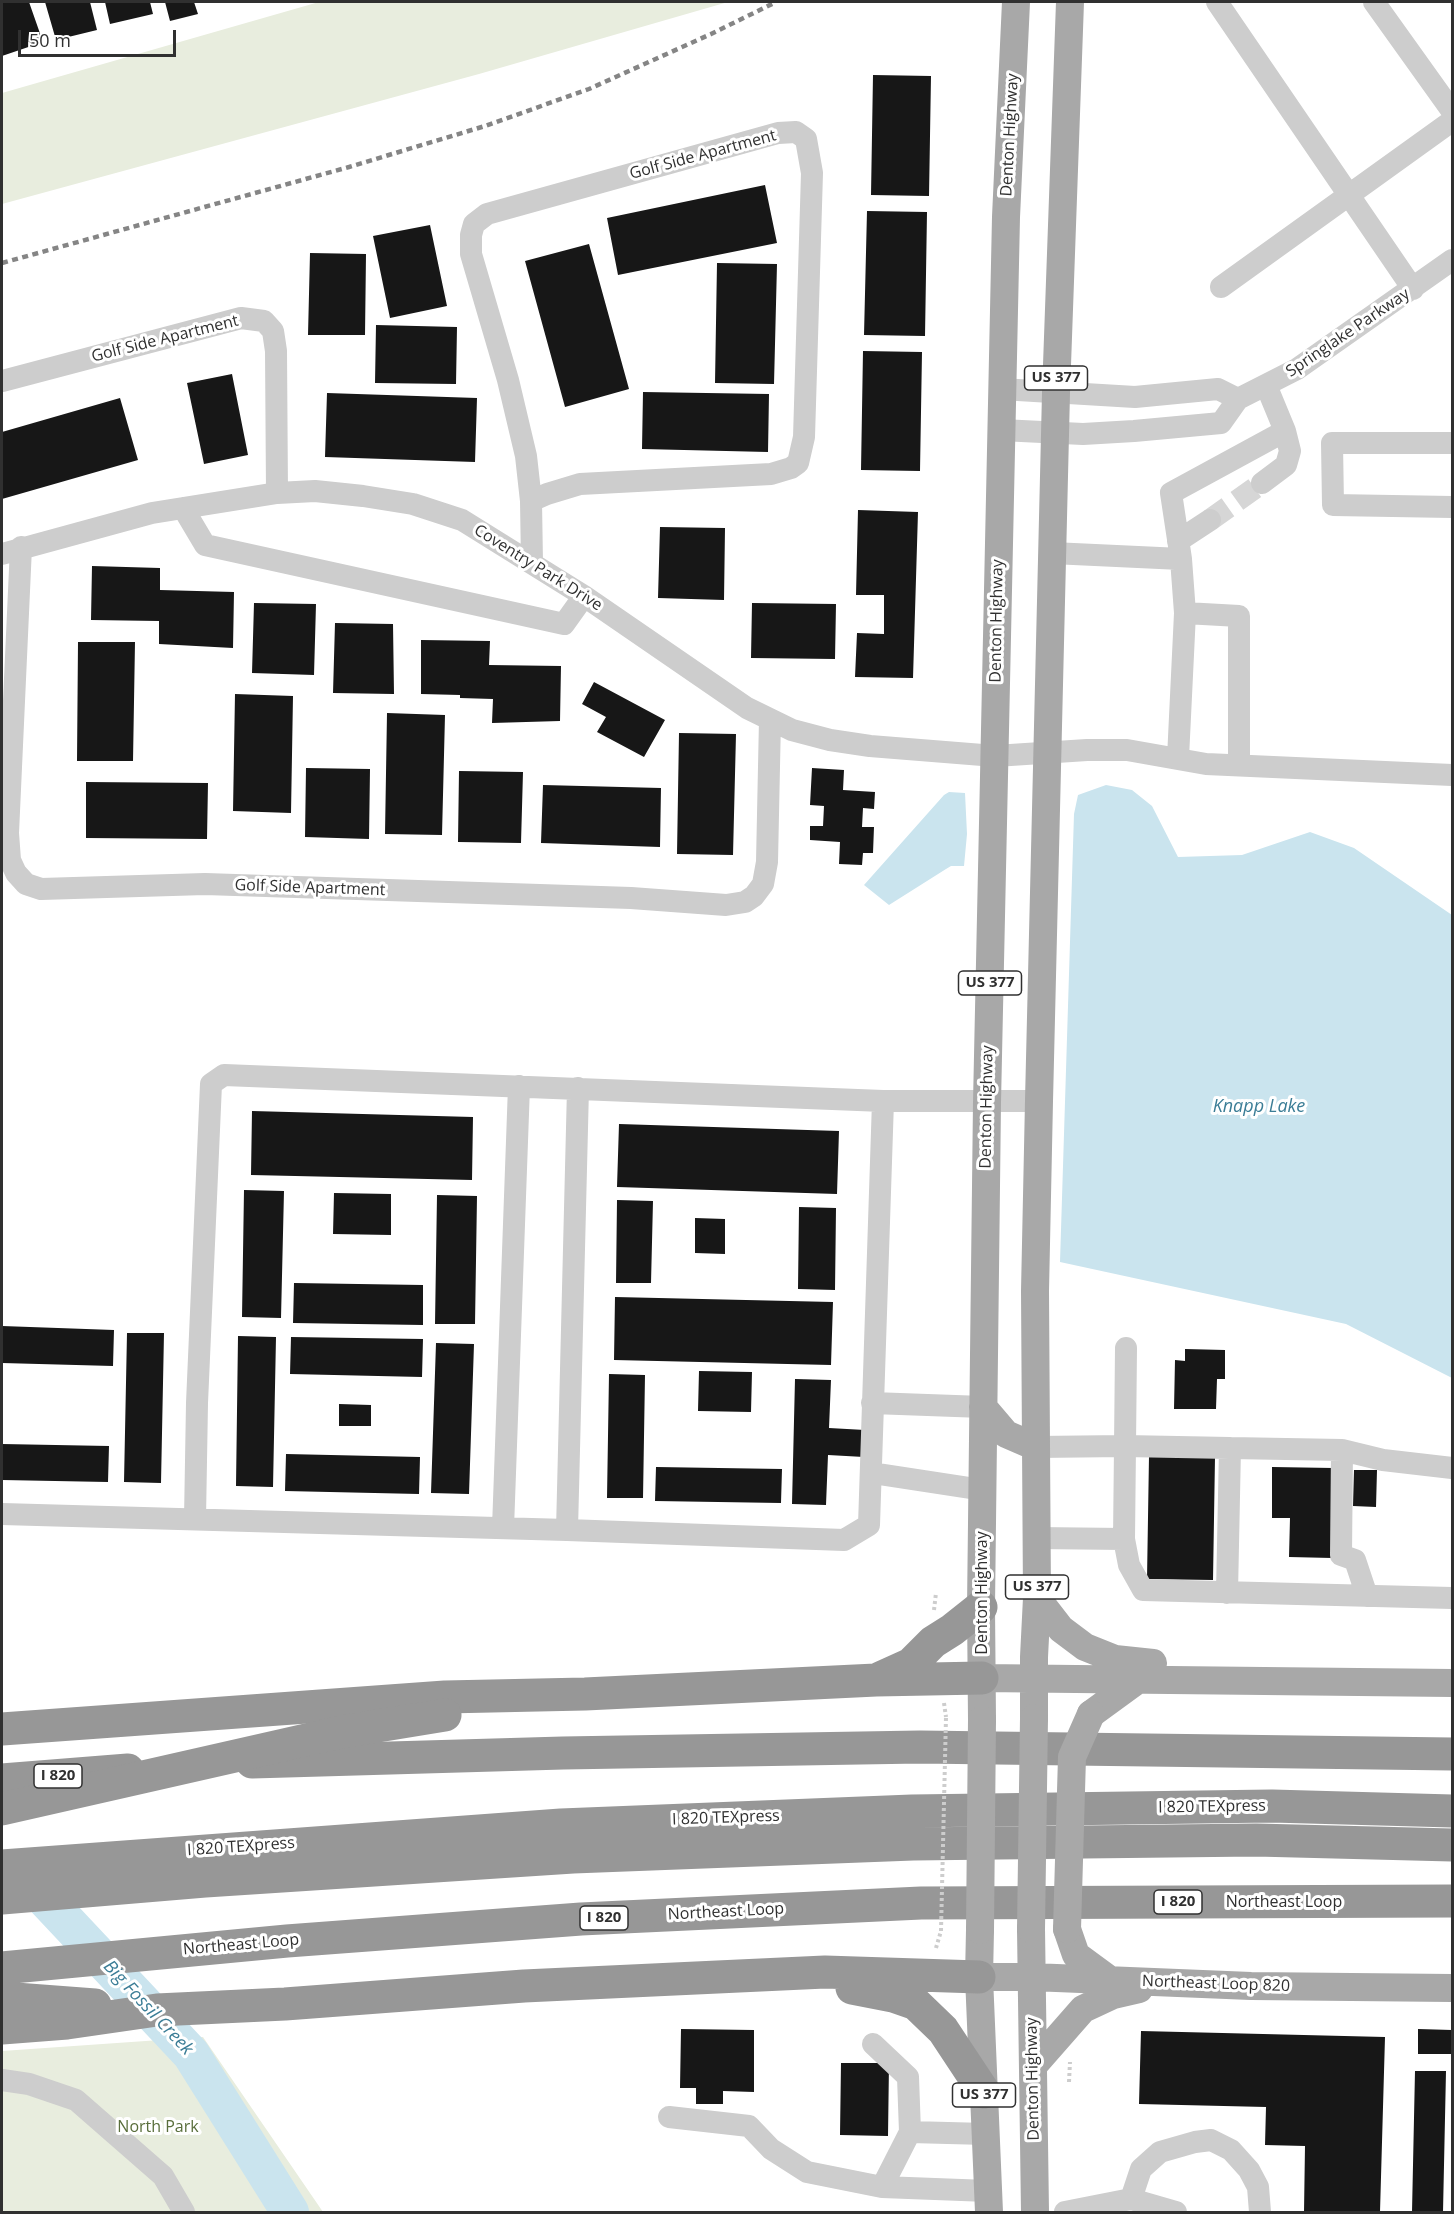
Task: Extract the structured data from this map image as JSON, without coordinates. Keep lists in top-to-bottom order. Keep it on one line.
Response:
{"streets":{"highway":["I 820","I 820 TEXpress","Northeast Loop"],"main road":["Denton Highway","US 377","Northeast Loop 820"],"street":["Golf Side Apartment","Springlake Parkway","Coventry Park Drive"]},"crossings":[["Denton Highway","Springlake Parkway"],["Denton Highway","Coventry Park Drive"],["Denton Highway","Northeast Loop 820"],["Golf Side Apartment","Coventry Park Drive"]],"water":["Knapp Lake","Big Fossil Creek"],"parks":["North Park"],"scale_bar":"50 m"}
